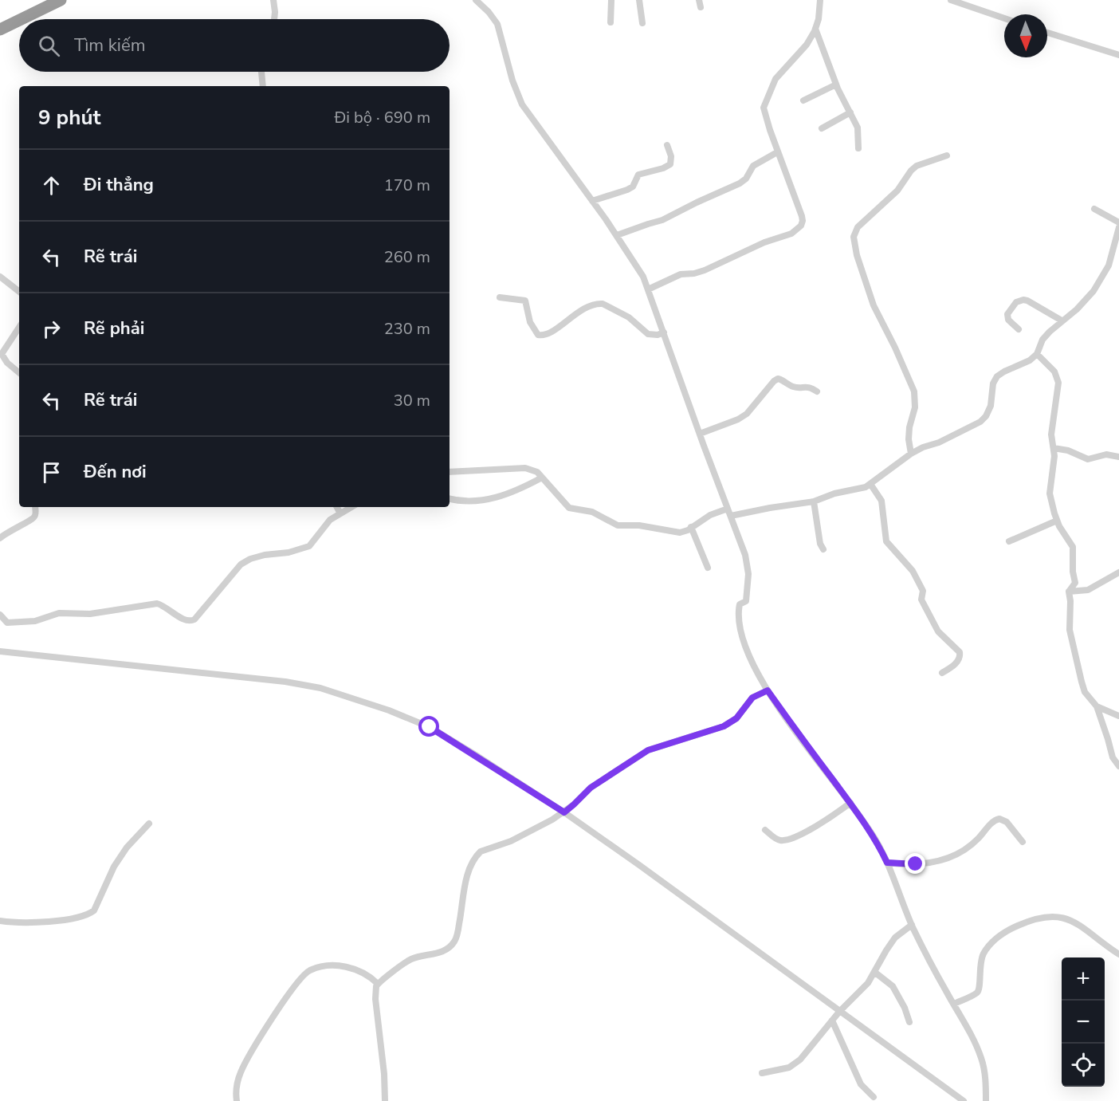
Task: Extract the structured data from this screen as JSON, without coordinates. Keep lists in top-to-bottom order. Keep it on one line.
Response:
{"north":"bottom","page":{"search":"Tìm kiếm","heading":["9 phút","Đi bộ · 690 m"],"list":[["Đi thẳng","170 m"],["Rẽ trái","260 m"],["Rẽ phải","230 m"],["Rẽ trái","30 m"],"Đến nơi"],"map_buttons":["+","−"]}}
